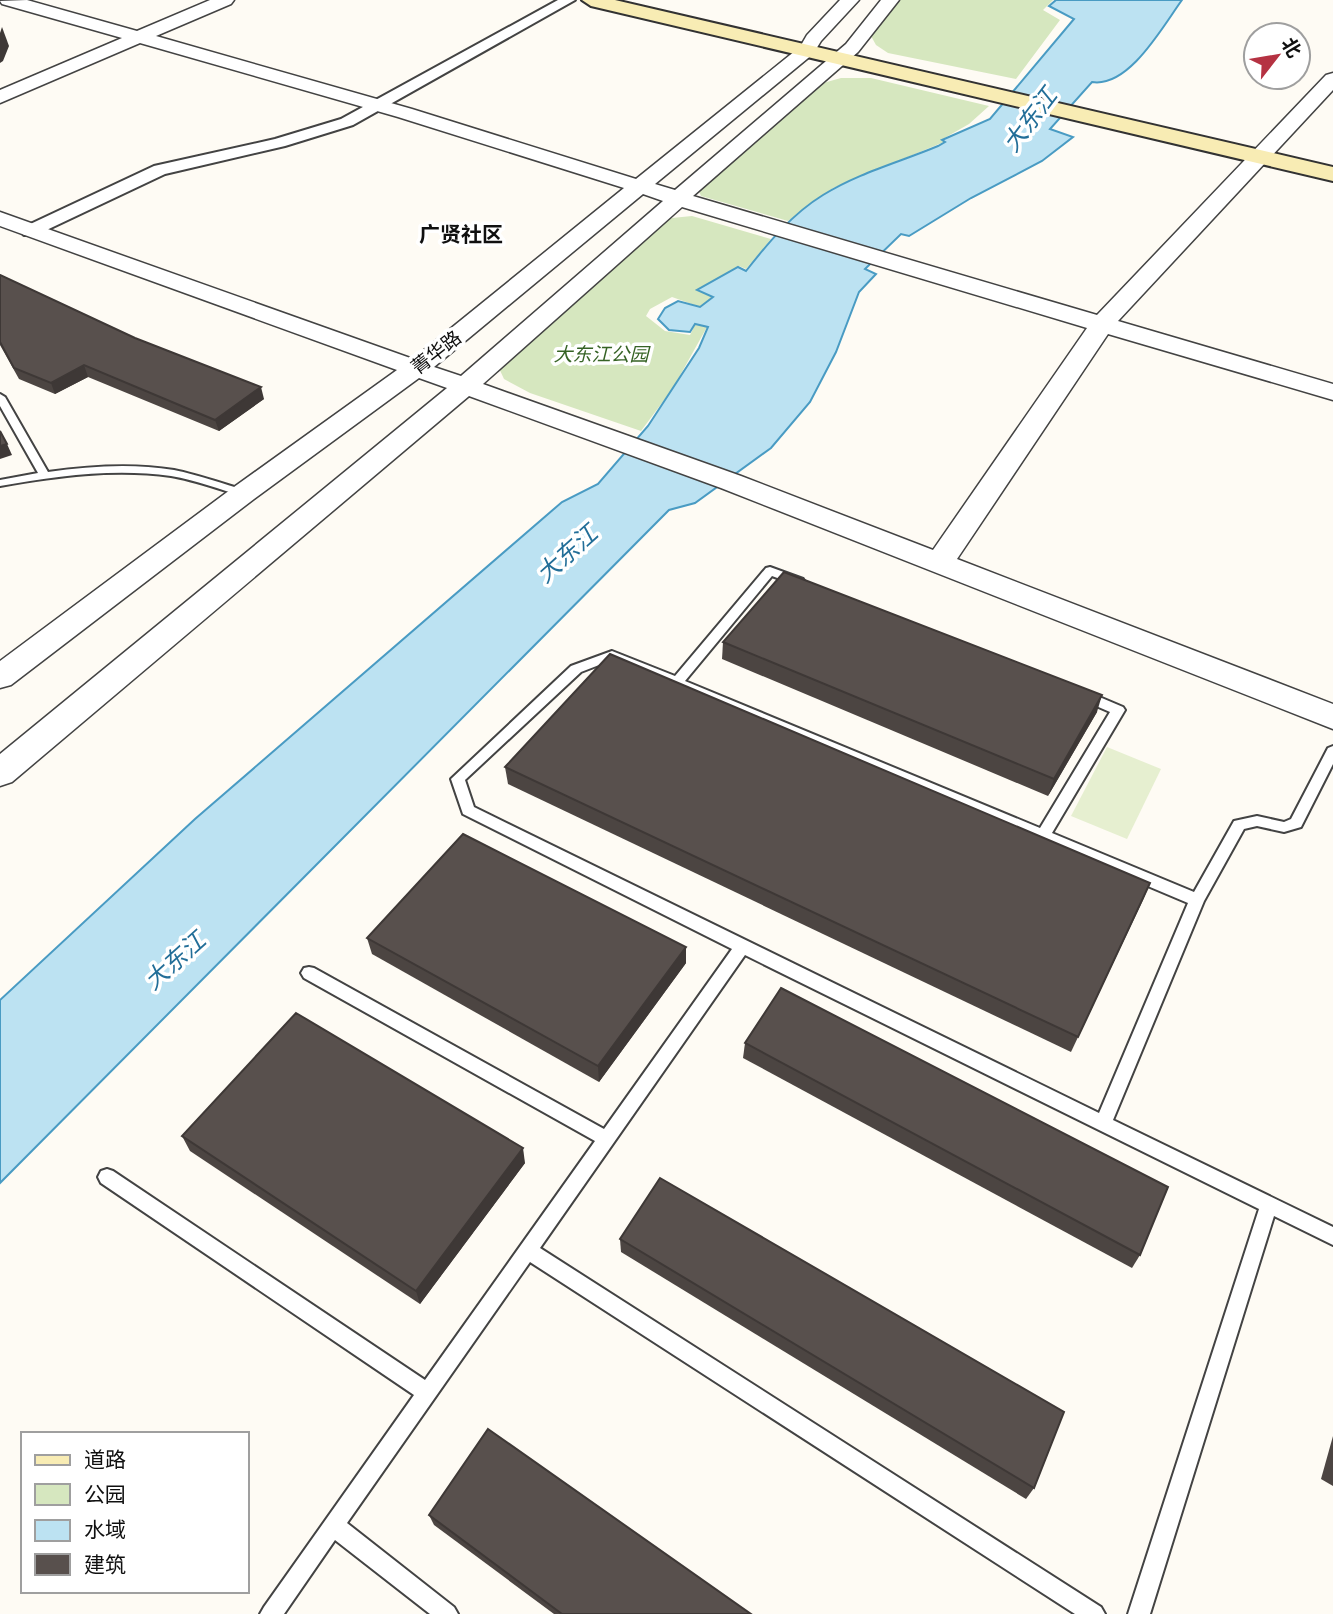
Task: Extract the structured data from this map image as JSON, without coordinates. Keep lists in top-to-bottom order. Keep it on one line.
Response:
{"streets":{"street":["菁华路"]},"districts":["广贤社区"],"water":["大东江"],"parks":["大东江公园"],"legend":["道路","公园","水域","建筑"],"north":"top right"}
